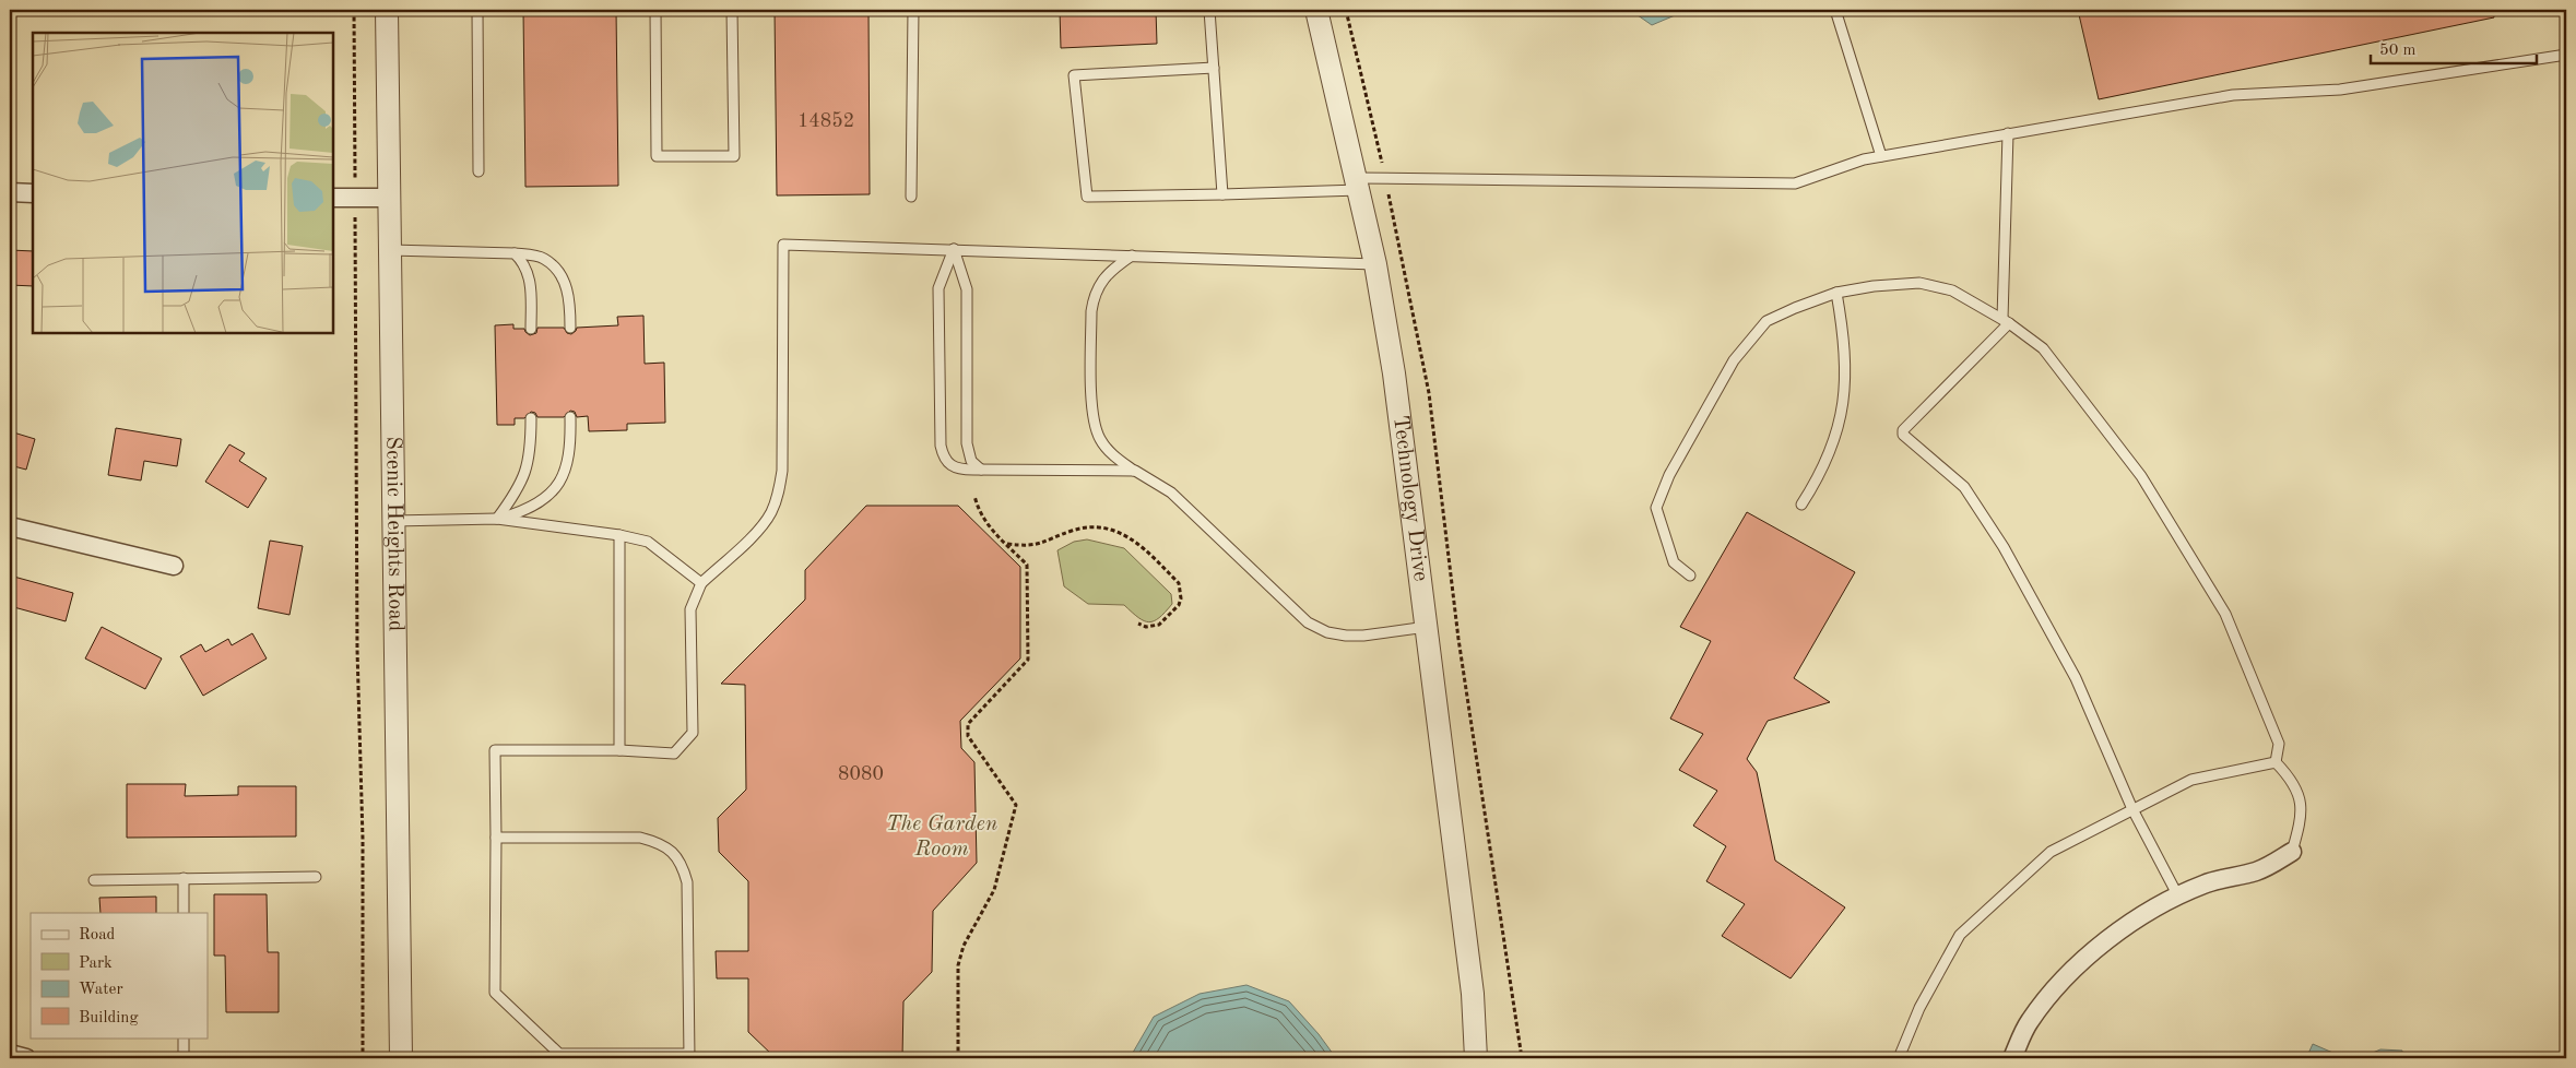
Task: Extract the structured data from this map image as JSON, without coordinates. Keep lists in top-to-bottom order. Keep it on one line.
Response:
{"streets":{"street":["Technology Drive","Scenic Heights Road"]},"parks":["The Garden Room"],"house_numbers":["14852","8080"],"legend":["Road","Park","Water","Building"],"scale_bar":"50 m"}
